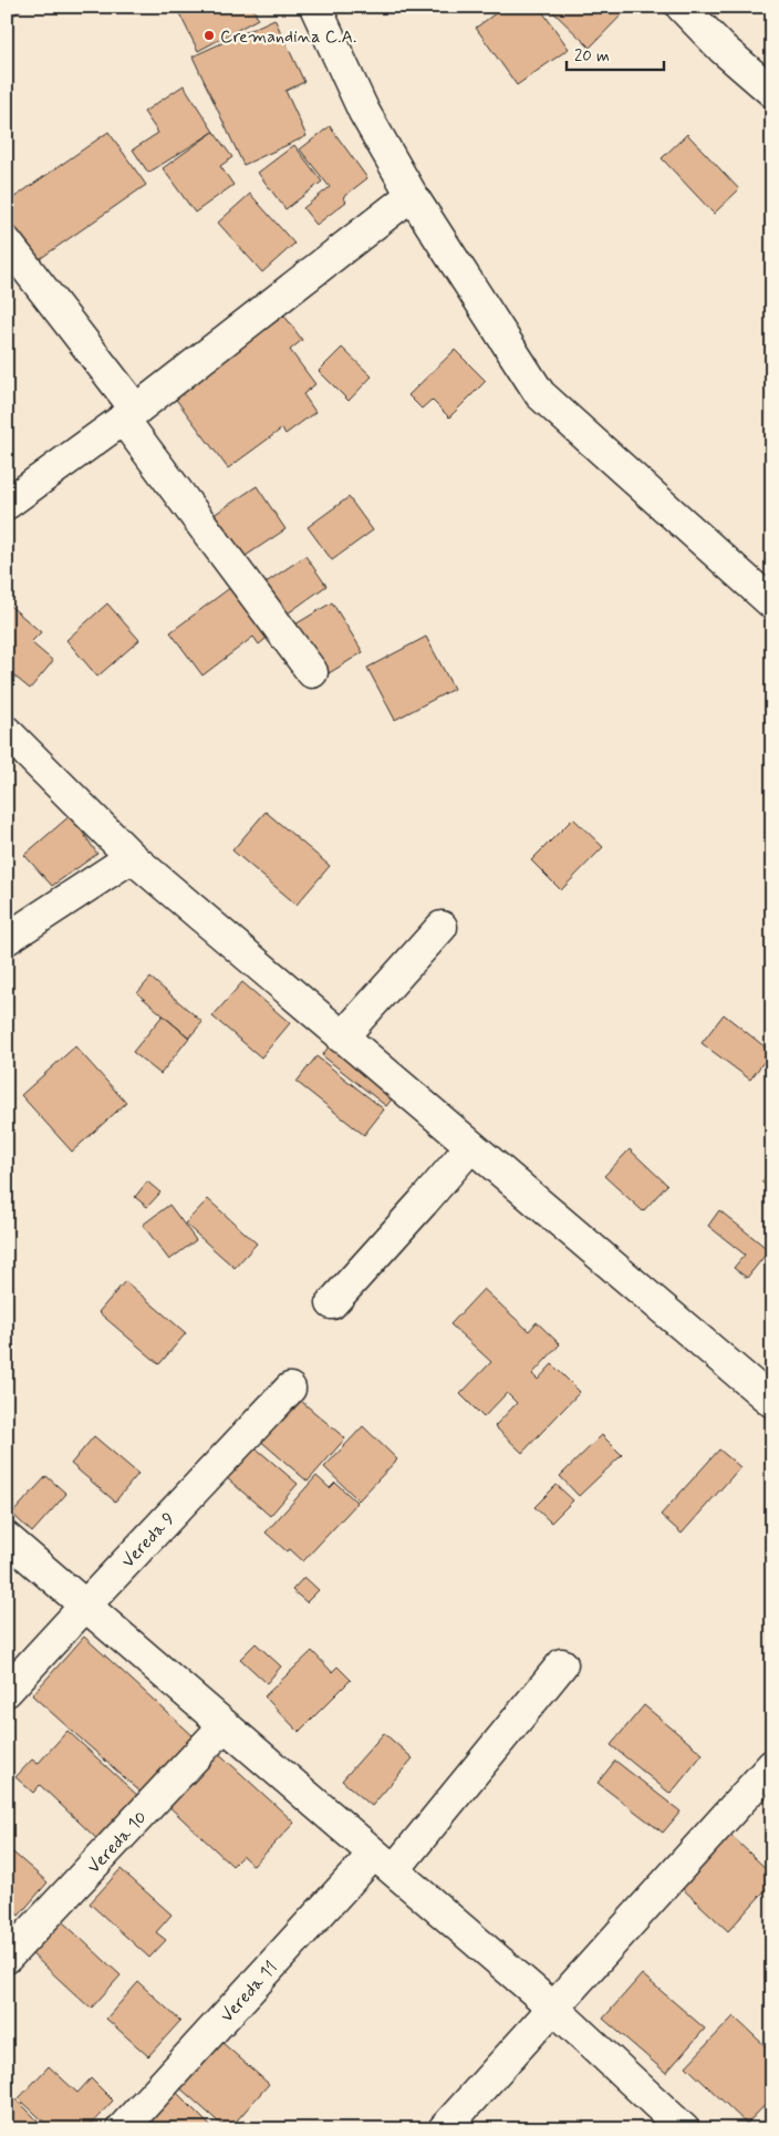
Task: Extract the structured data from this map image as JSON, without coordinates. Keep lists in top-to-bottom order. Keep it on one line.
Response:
{"streets":{"street":["Vereda 9","Vereda 10","Vereda 11"]},"places":["Cremandina C.A."],"scale_bar":"20 m"}
